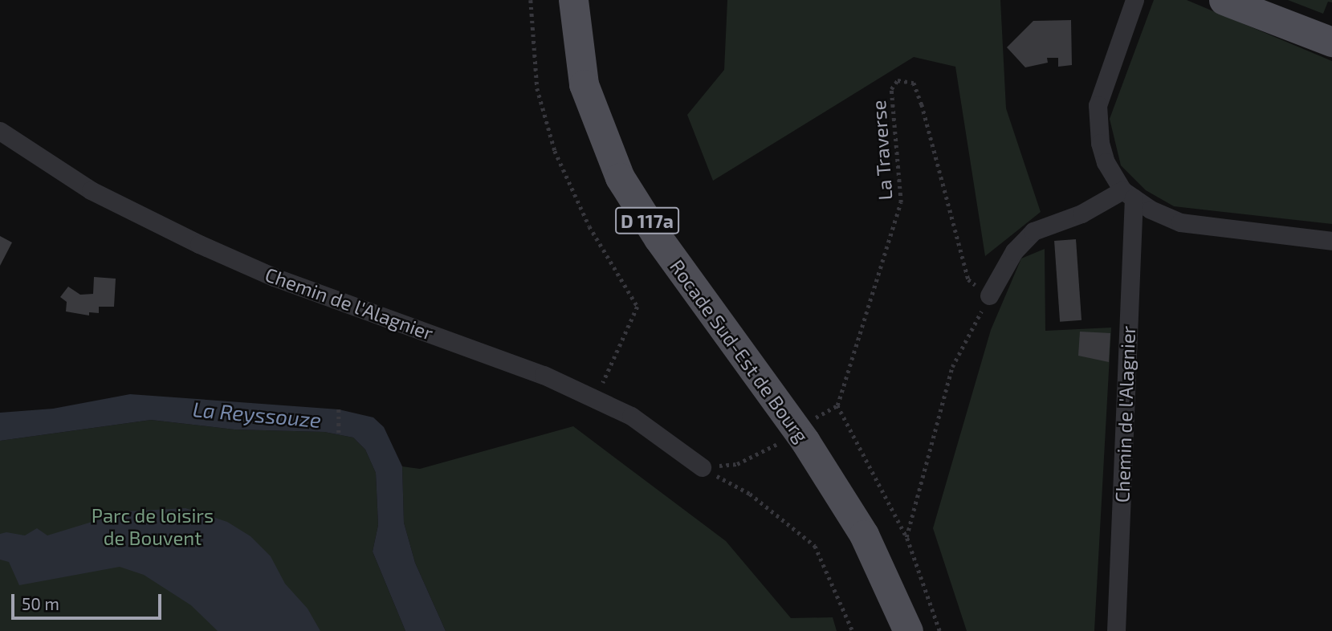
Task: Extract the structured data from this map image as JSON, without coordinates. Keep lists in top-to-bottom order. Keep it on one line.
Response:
{"streets":{"main road":["D 117a","Rocade Sud-Est de Bourg"],"street":["Chemin de l'Alagnier"],"path":["La Traverse"]},"water":["La Reyssouze"],"parks":["Parc de loisirs de Bouvent"],"scale_bar":"50 m"}
